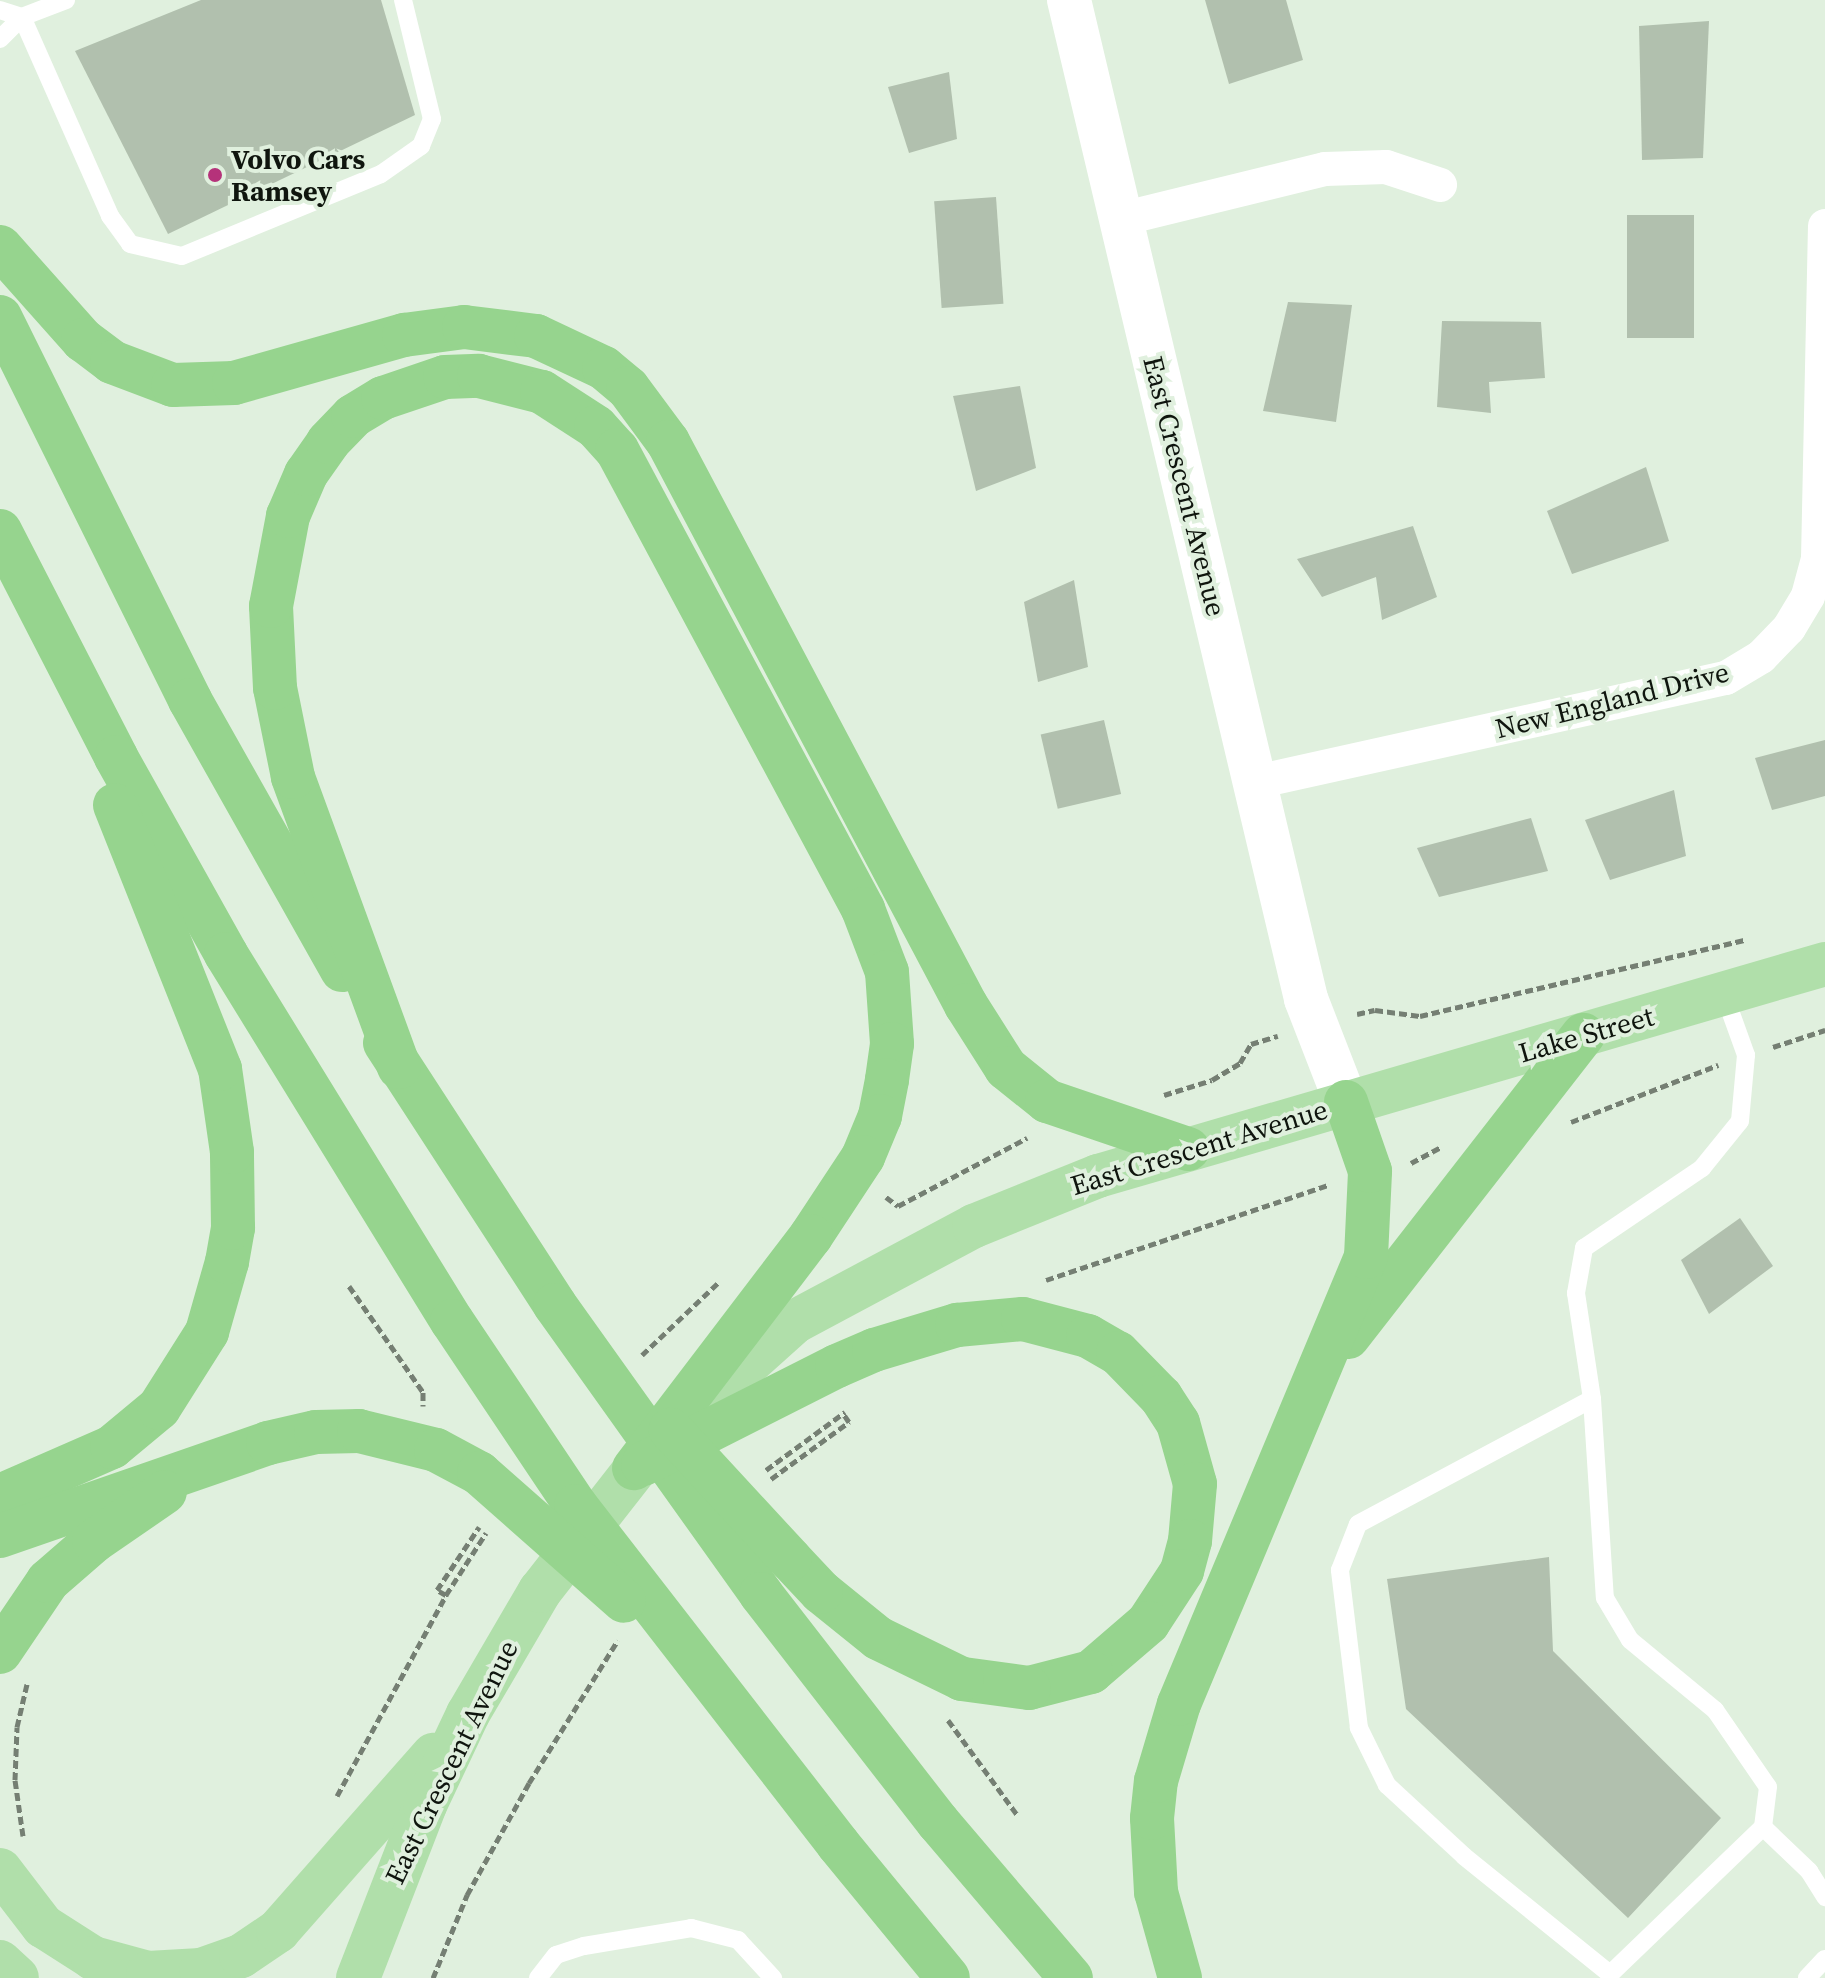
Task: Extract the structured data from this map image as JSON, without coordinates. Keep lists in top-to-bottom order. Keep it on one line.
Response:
{"streets":{"main road":["East Crescent Avenue","Lake Street"],"street":["New England Drive"]},"crossings":[["East Crescent Avenue","New England Drive"],["East Crescent Avenue","Lake Street"]],"places":["Volvo Cars Ramsey"]}
